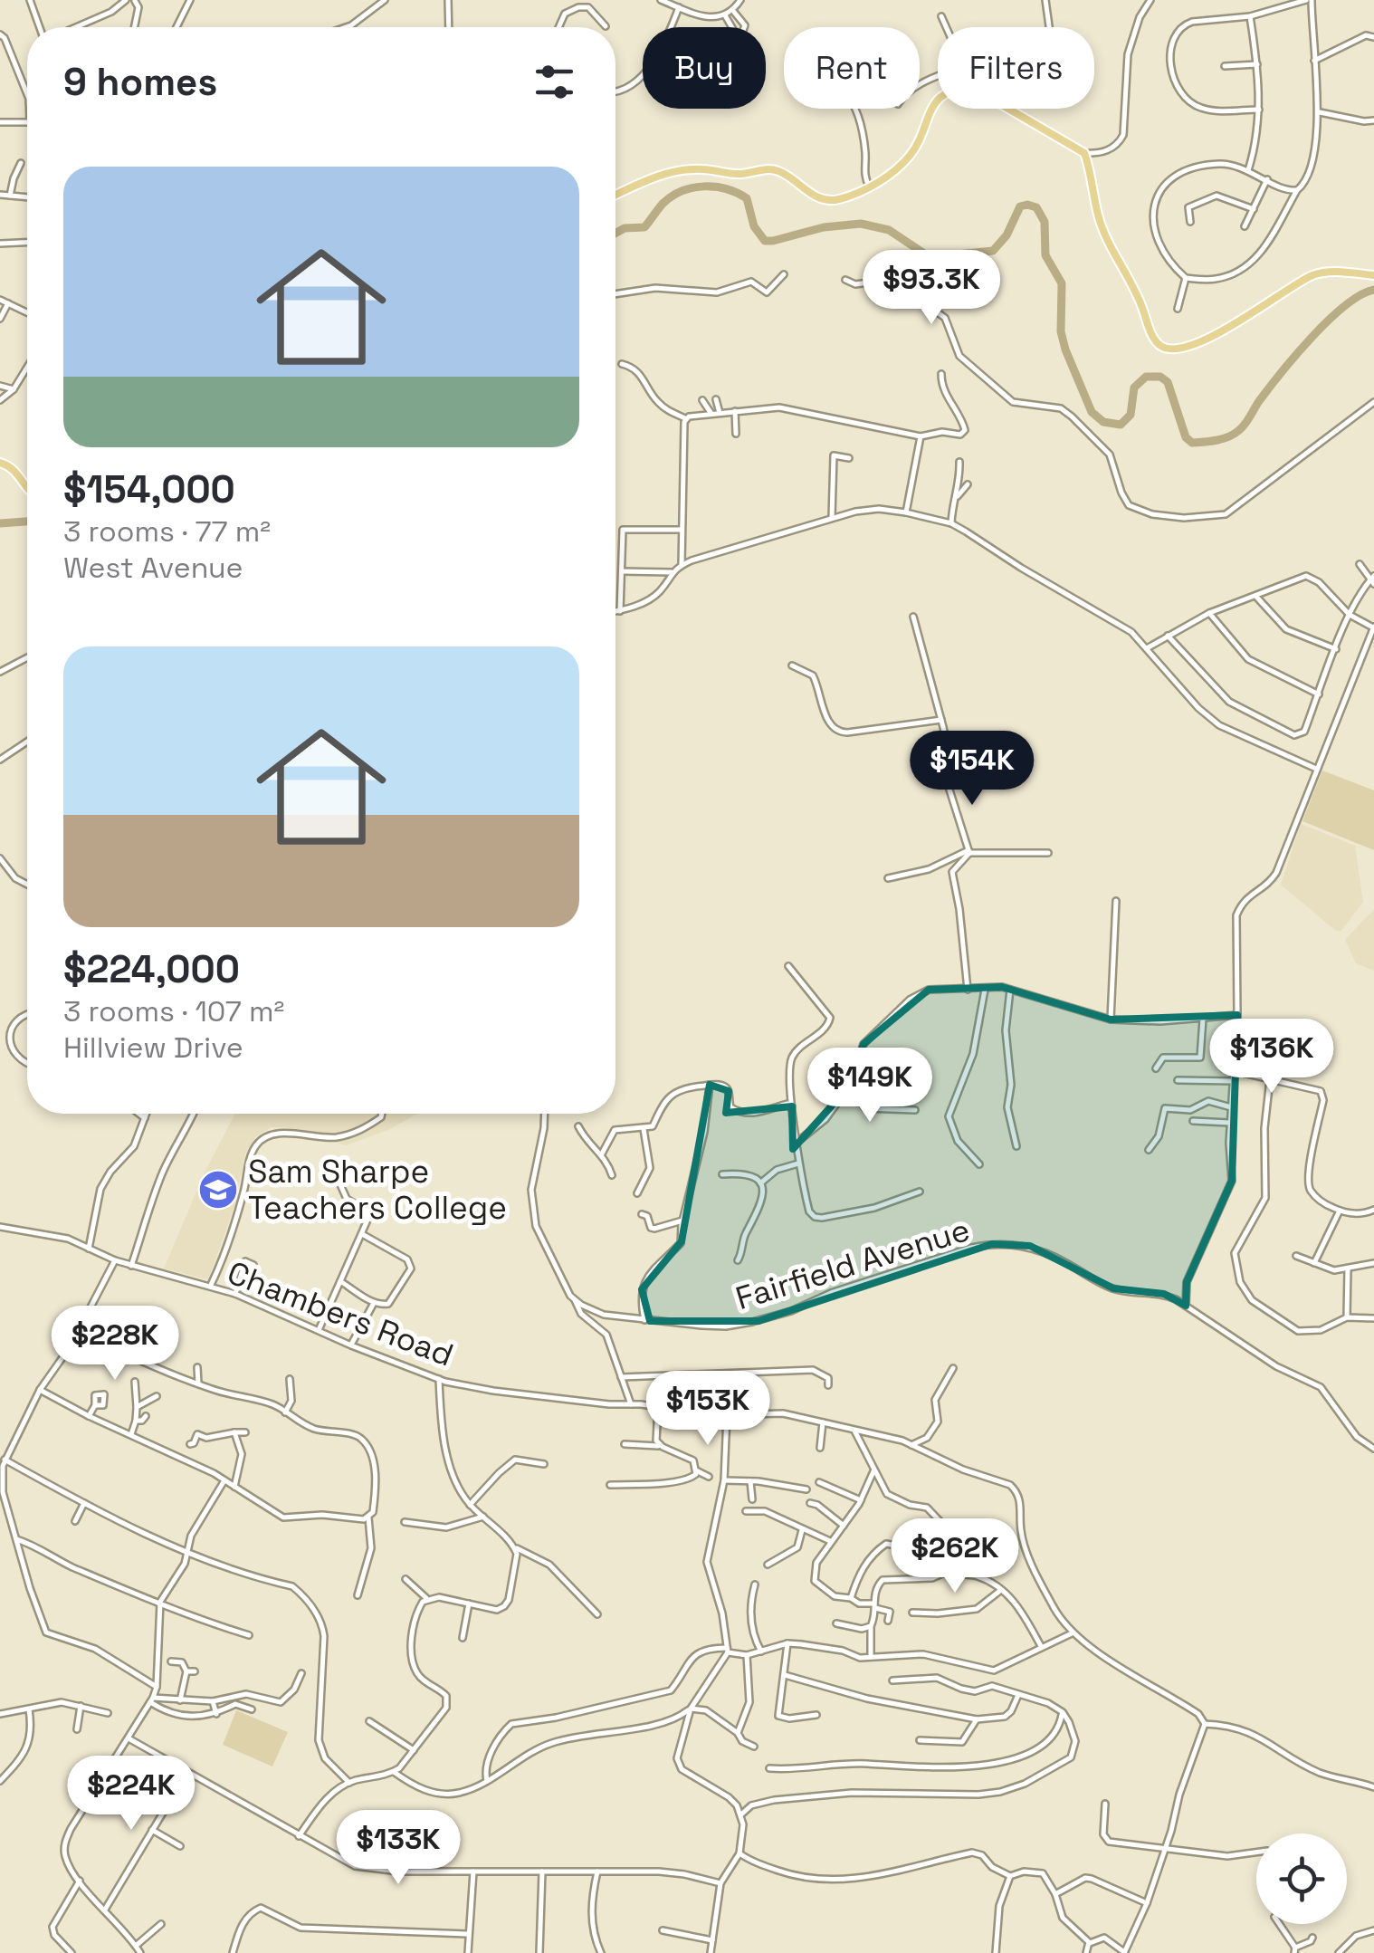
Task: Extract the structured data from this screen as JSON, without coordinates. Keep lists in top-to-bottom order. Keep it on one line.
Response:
{"streets":{"street":["Fairfield Avenue","Chambers Road"]},"places":{"school or university":["Sam Sharpe Teachers College"]},"page":{"chip":["Buy","Rent","Filters"],"heading":"9 homes","list":[{"name":"$154,000","note":"3 rooms · 77 m² · West Avenue"},{"name":"$224,000","note":"3 rooms · 107 m² · Hillview Drive"}],"price":["$93.3K","$154K","$136K","$149K","$228K","$153K","$262K","$224K","$133K"]}}
